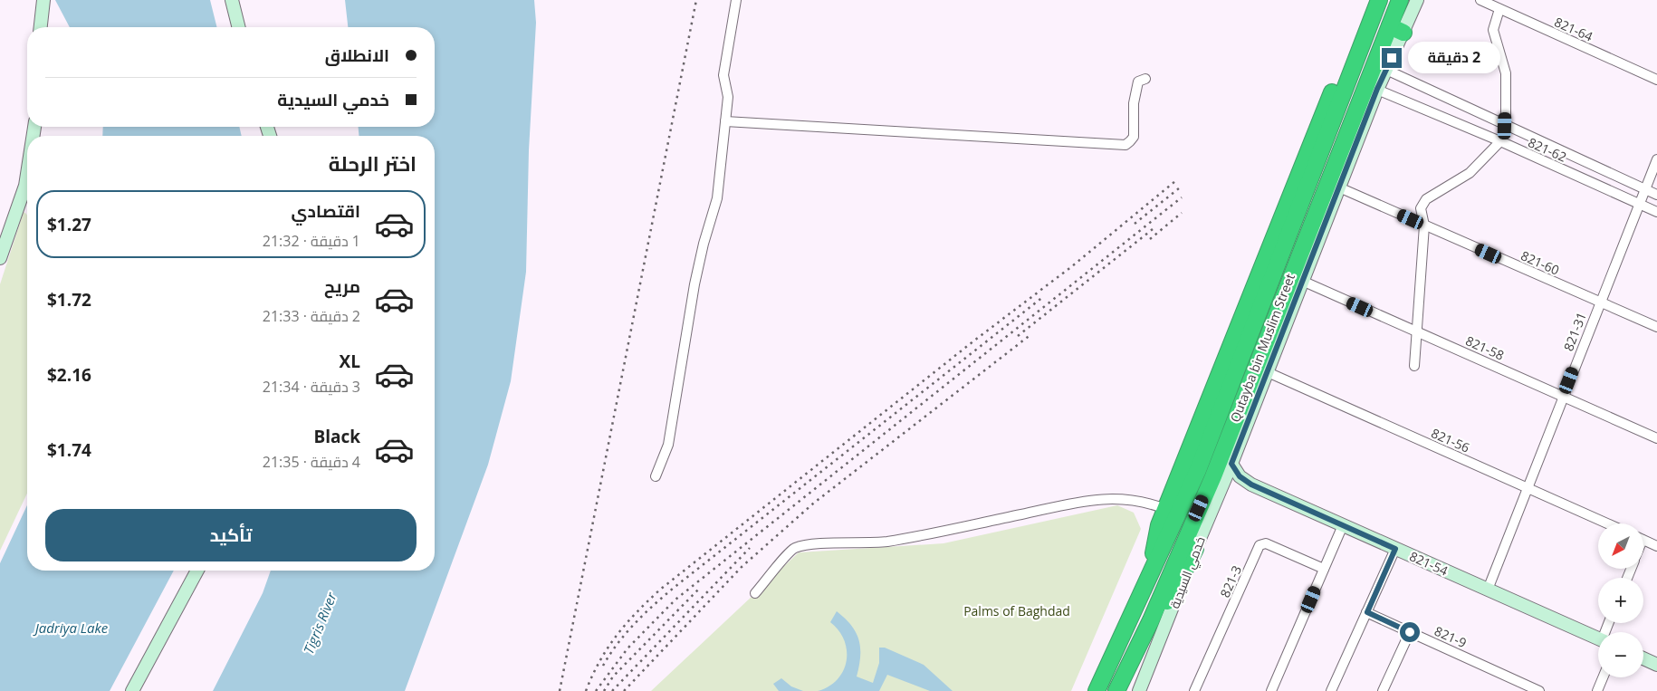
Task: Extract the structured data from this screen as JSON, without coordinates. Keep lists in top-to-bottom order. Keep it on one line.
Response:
{"streets":{"highway":["Qutayba bin Muslim Street"],"street":["821-64","821-62","821-60","821-31","821-58","821-56","821-54","خدمي السيدية","821-3","821-9"]},"crossings":[["821-62","821-31"],["821-62","خدمي السيدية"],["821-60","821-31"],["821-60","خدمي السيدية"],["821-31","821-58"],["821-31","821-56"],["821-31","821-54"],["Qutayba bin Muslim Street","خدمي السيدية"],["821-58","خدمي السيدية"],["821-56","خدمي السيدية"],["821-54","خدمي السيدية"]],"water":["Tigris River","Jadriya Lake"],"parks":["Palms of Baghdad"],"north":"bottom left","page":{"banner":["الانطلاق","خدمي السيدية"],"bubble":"2 دقيقة","heading":"اختر الرحلة","list":[{"name":"اقتصادي","note":"1 دقيقة · 21:32","value":"$1.27"},{"name":"مريح","note":"2 دقيقة · 21:33","value":"$1.72"},{"name":"XL","note":"3 دقيقة · 21:34","value":"$2.16"},{"name":"Black","note":"4 دقيقة · 21:35","value":"$1.74"}],"buttons":"تأكيد","map_buttons":["+","−"]}}
